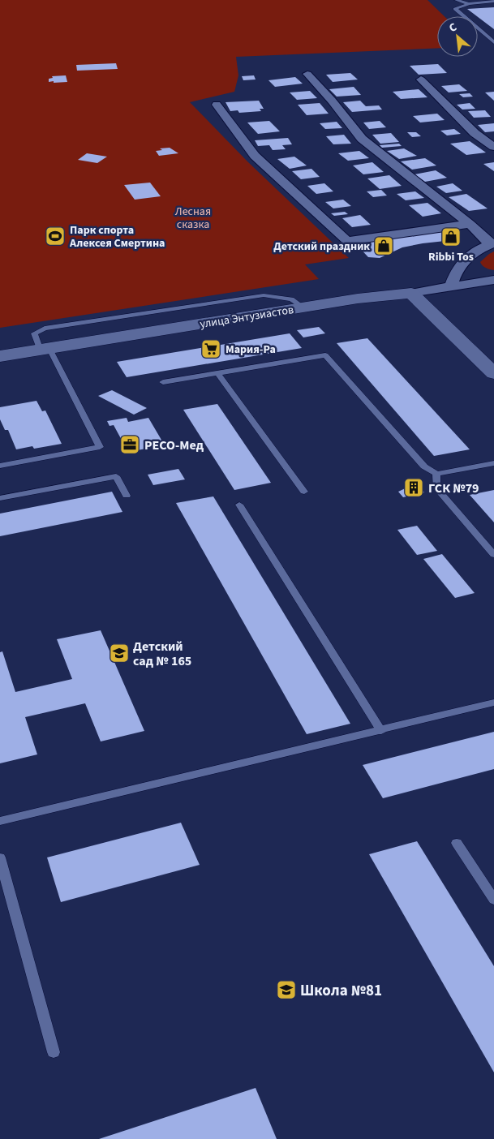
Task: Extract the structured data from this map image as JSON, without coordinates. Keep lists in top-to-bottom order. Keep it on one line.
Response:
{"streets":{"street":["улица Энтузиастов"]},"parks":["Лесная сказка"],"places":{"sports":["Парк спорта Алексея Смертина"],"shop":["Ribbi Tos","Детский праздник"],"supermarket":["Мария-Ра"],"office":["РЕСО-Мед"],"building":["ГСК №79"],"school or university":["Детский сад № 165","Школа №81"]},"north":"top left"}
